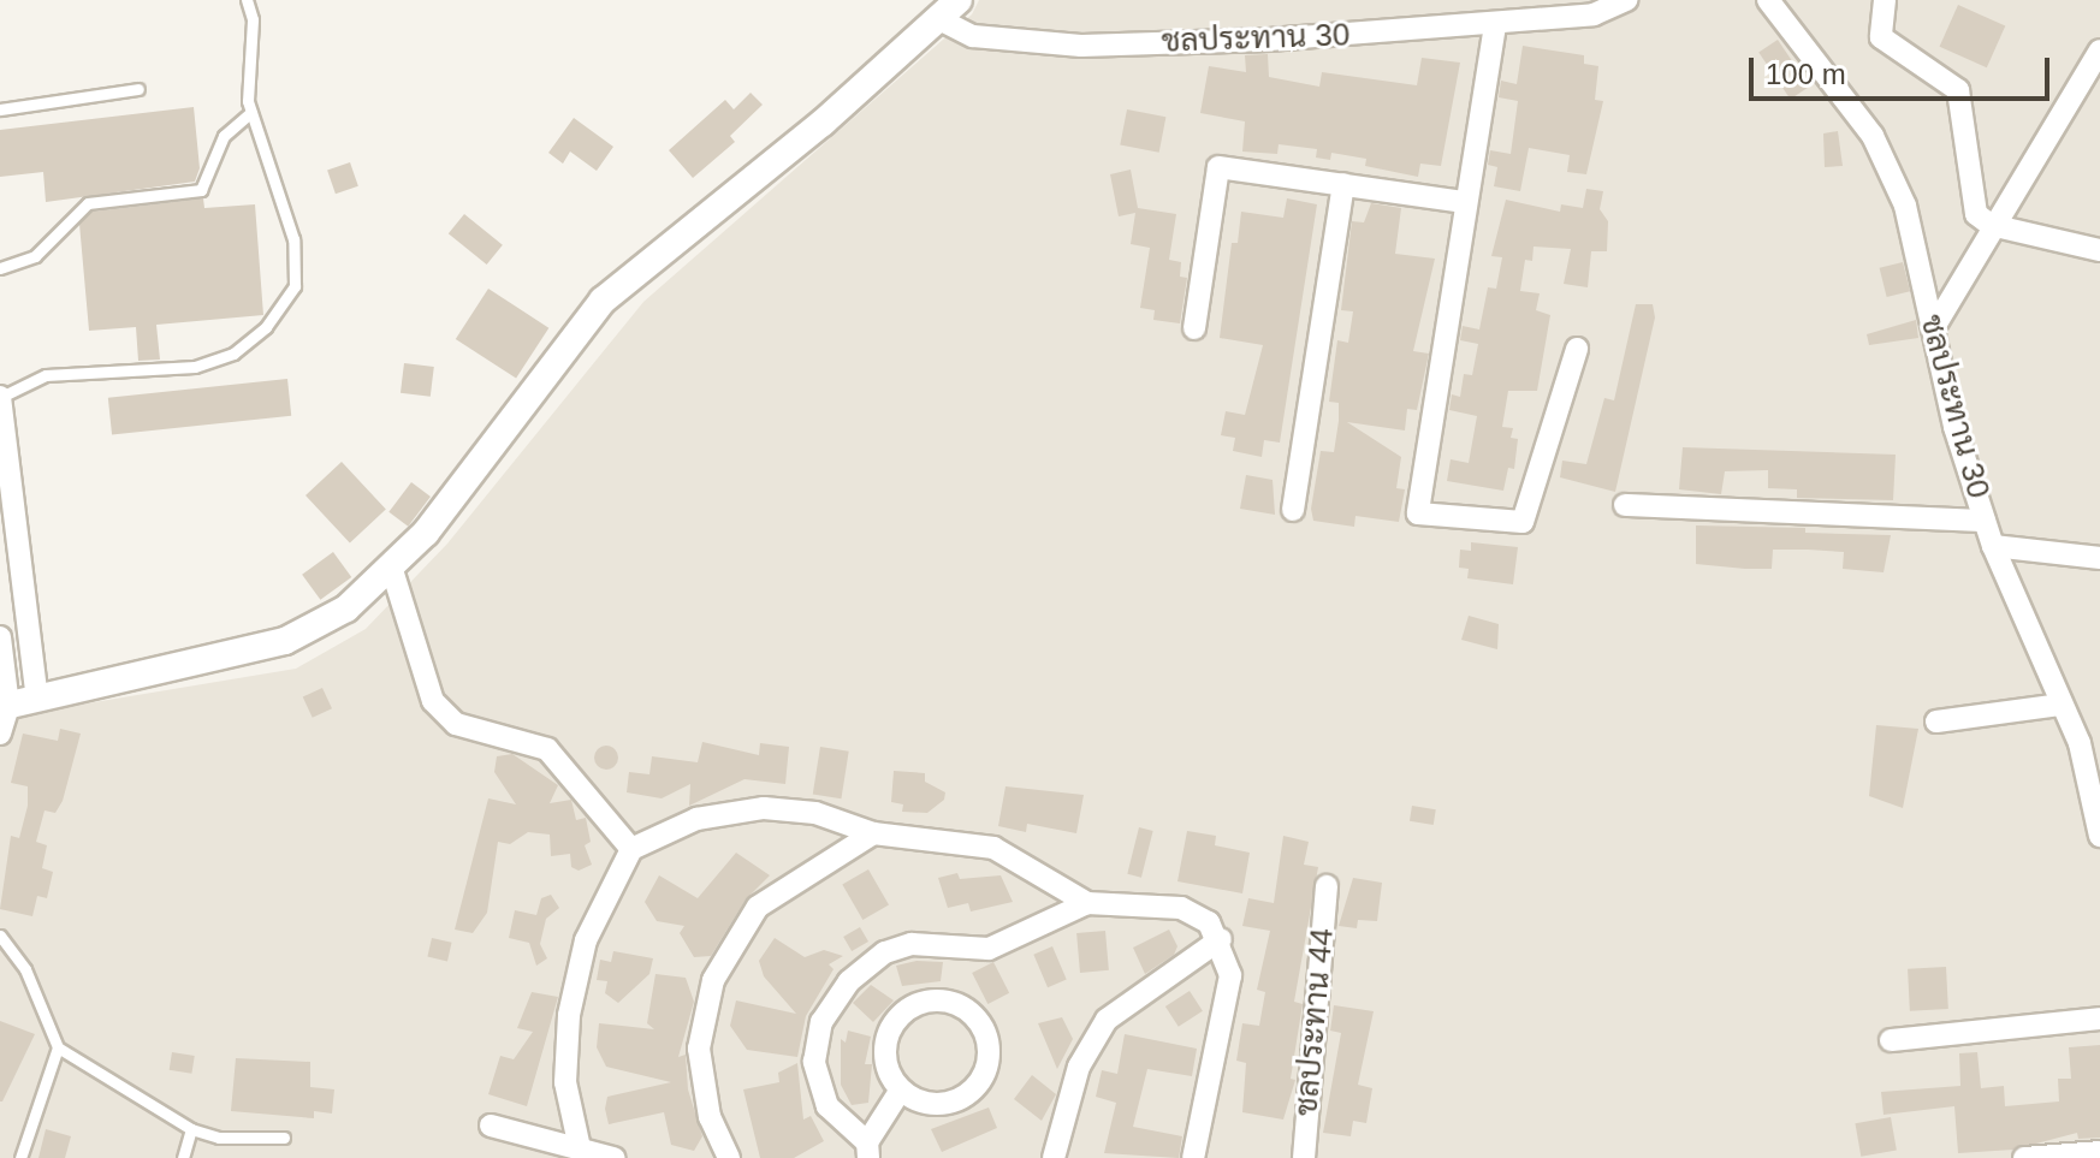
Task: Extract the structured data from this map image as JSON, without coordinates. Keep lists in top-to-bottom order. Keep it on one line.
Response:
{"streets":{"street":["ชลประทาน 30","ชลประทาน 44"]},"scale_bar":"100 m"}
